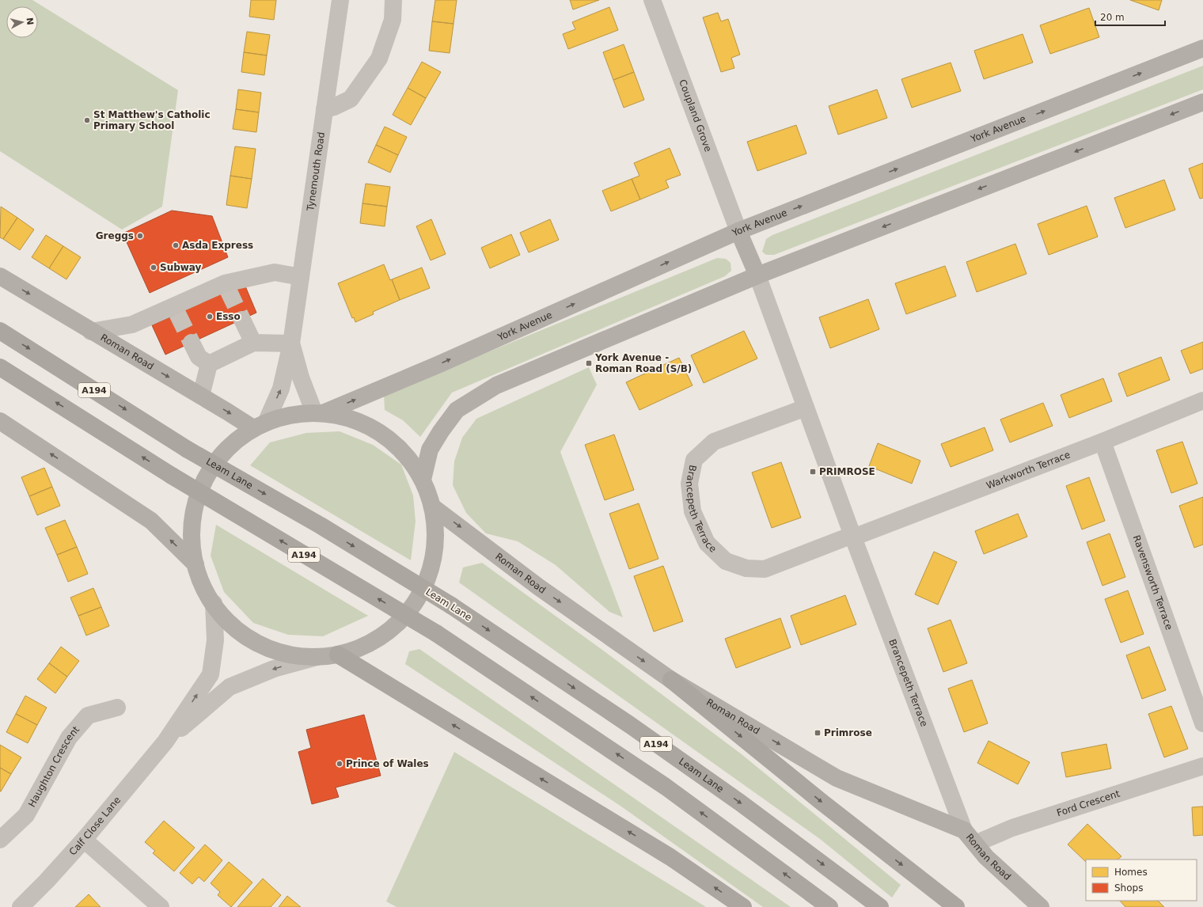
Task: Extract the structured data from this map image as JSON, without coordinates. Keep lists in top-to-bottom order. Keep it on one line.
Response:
{"streets":{"highway":["A194","Leam Lane"],"main road":["York Avenue","Roman Road"],"street":["Coupland Grove","Tynemouth Road","Warkworth Terrace","Brancepeth Terrace","Ravensworth Terrace","Haughton Crescent","Ford Crescent","Calf Close Lane"]},"crossings":[["Coupland Grove","York Avenue"],["York Avenue","Tynemouth Road"],["Tynemouth Road","Roman Road"],["Roman Road","Brancepeth Terrace"],["Roman Road","Ford Crescent"],["Warkworth Terrace","Brancepeth Terrace"],["Warkworth Terrace","Ravensworth Terrace"]],"one_way":["Roman Road"],"places":{"other":["St Matthew's Catholic Primary School","Greggs","Asda Express","Subway","Esso","Prince of Wales"],"transit":["York Avenue - Roman Road (S/B)","PRIMROSE","Primrose"]},"legend":["Homes","Shops"],"scale_bar":"20 m","north":"right"}
